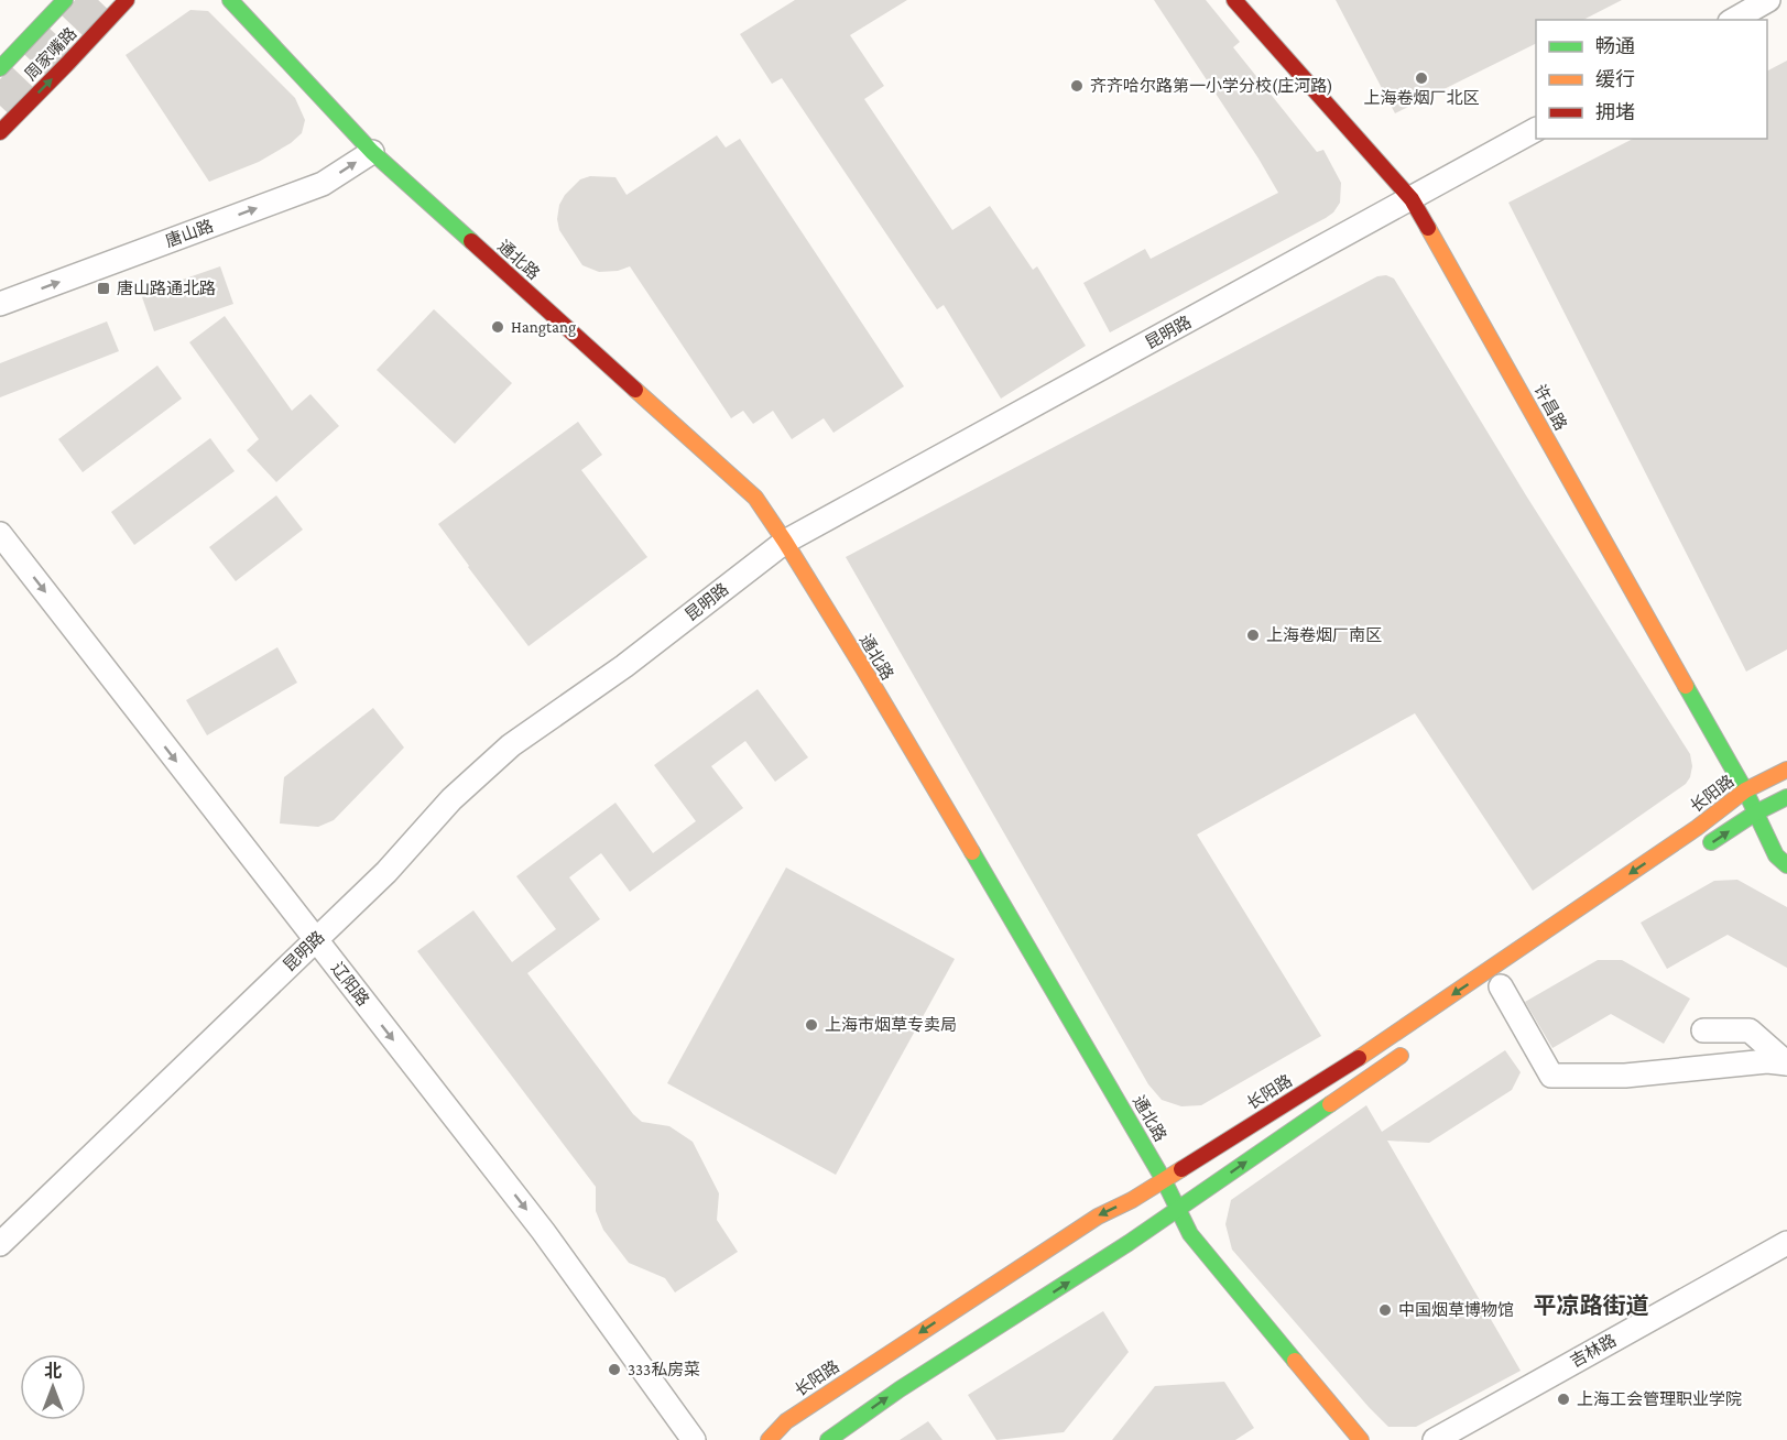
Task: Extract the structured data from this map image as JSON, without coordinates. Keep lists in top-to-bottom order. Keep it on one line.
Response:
{"streets":{"street":["周家嘴路","唐山路","通北路","昆明路","许昌路","长阳路","辽阳路","吉林路"]},"crossings":[["唐山路","通北路"],["通北路","昆明路"],["通北路","长阳路"],["昆明路","许昌路"],["昆明路","辽阳路"],["许昌路","长阳路"]],"one_way":["唐山路","辽阳路"],"districts":["平凉路街道"],"places":{"other":["上海卷烟厂北区","齐齐哈尔路第一小学分校(庄河路)","Hangtang","上海卷烟厂南区","上海市烟草专卖局","中国烟草博物馆","333私房菜","上海工会管理职业学院"],"transit":["唐山路通北路"]},"legend":["畅通","缓行","拥堵"],"north":"top"}
